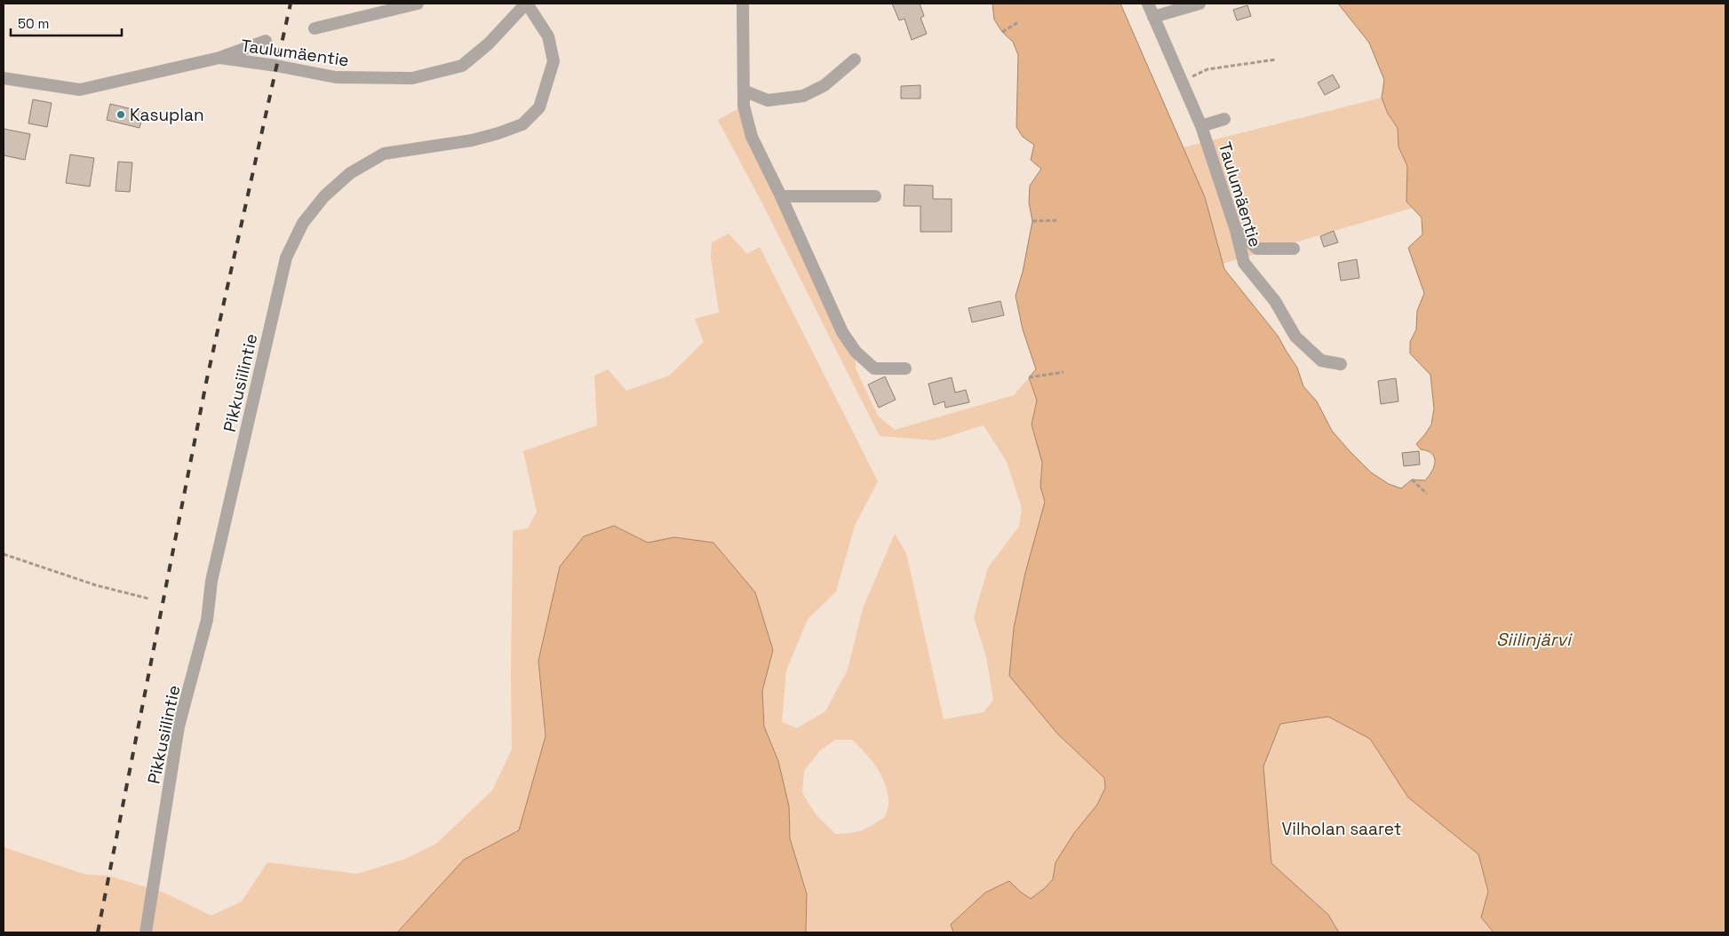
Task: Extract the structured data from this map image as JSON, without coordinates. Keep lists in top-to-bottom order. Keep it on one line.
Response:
{"streets":{"street":["Taulumäentie","Pikkusiilintie"]},"crossings":[["Taulumäentie","Pikkusiilintie"]],"water":["Siilinjärvi"],"parks":["Vilholan saaret"],"places":["Kasuplan"],"scale_bar":"50 m"}
